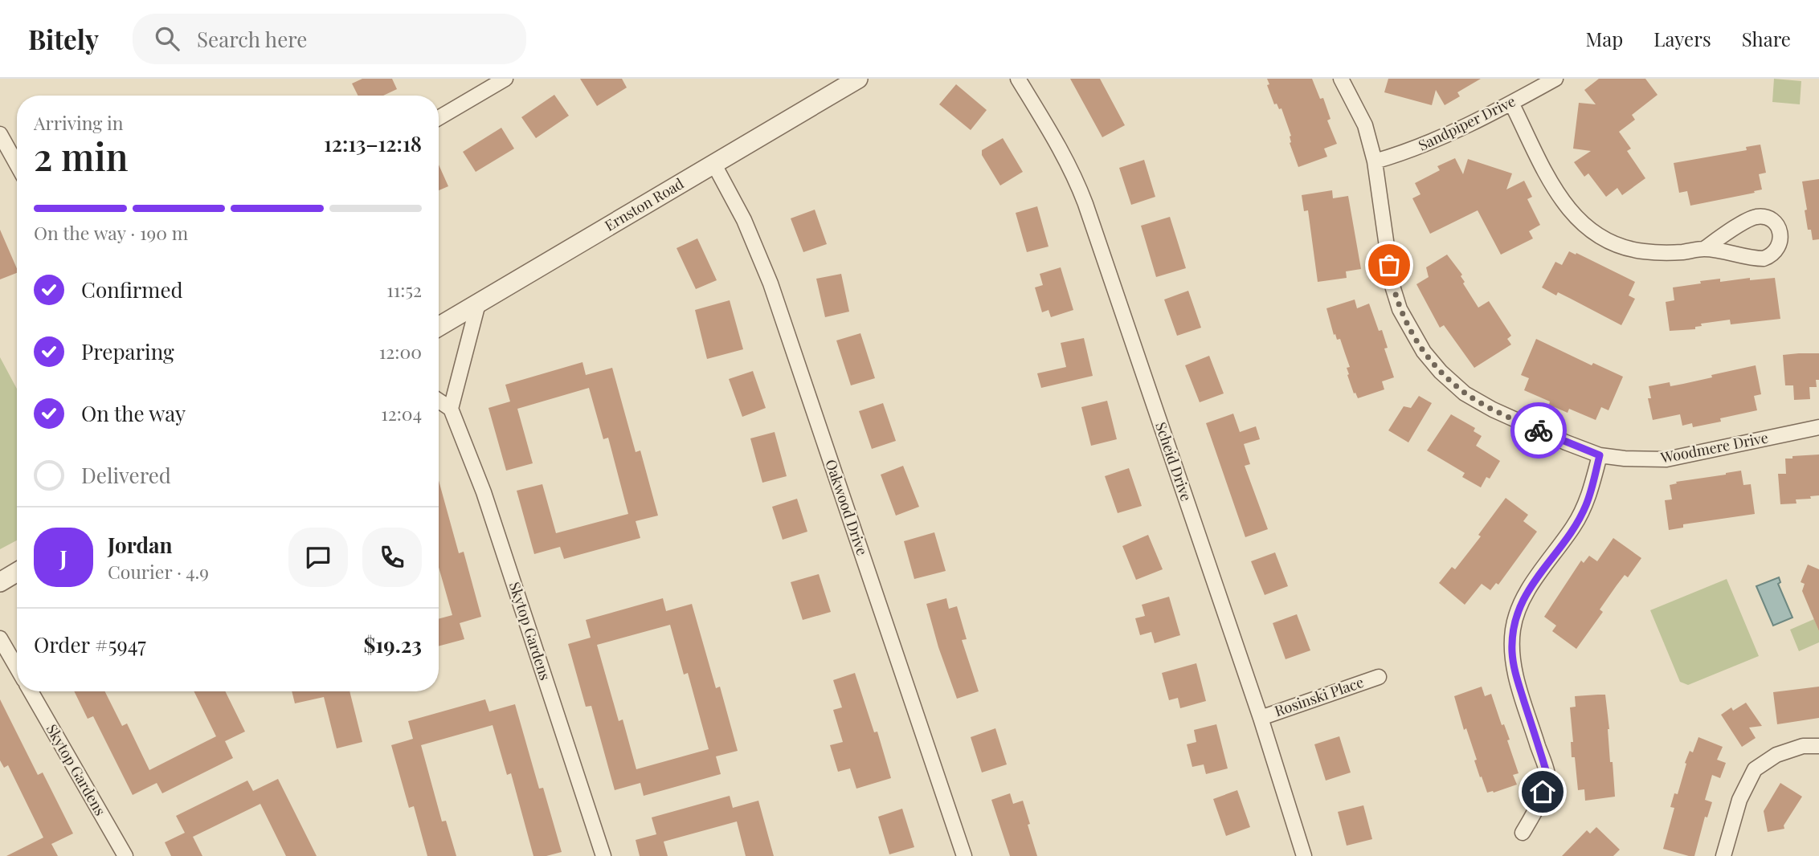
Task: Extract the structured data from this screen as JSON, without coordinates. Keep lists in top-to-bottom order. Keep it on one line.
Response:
{"streets":{"street":["Sandpiper Drive","Ernston Road","Woodmere Drive","Scheid Drive","Oakwood Drive","Skytop Gardens","Rosinski Place"]},"crossings":[["Sandpiper Drive","Woodmere Drive"],["Ernston Road","Oakwood Drive"],["Scheid Drive","Rosinski Place"]],"page":{"header":"Bitely","search":"Search here","nav":["Map","Layers","Share"],"heading":["2 min","Arriving in","12:13–12:18"],"panel":["Jordan","Courier · 4.9","Order #5947","$19.23"],"bar":"On the way · 190 m","list":[["Confirmed","11:52"],["Preparing","12:00"],["On the way","12:04"],"Delivered"],"round":"J"}}
